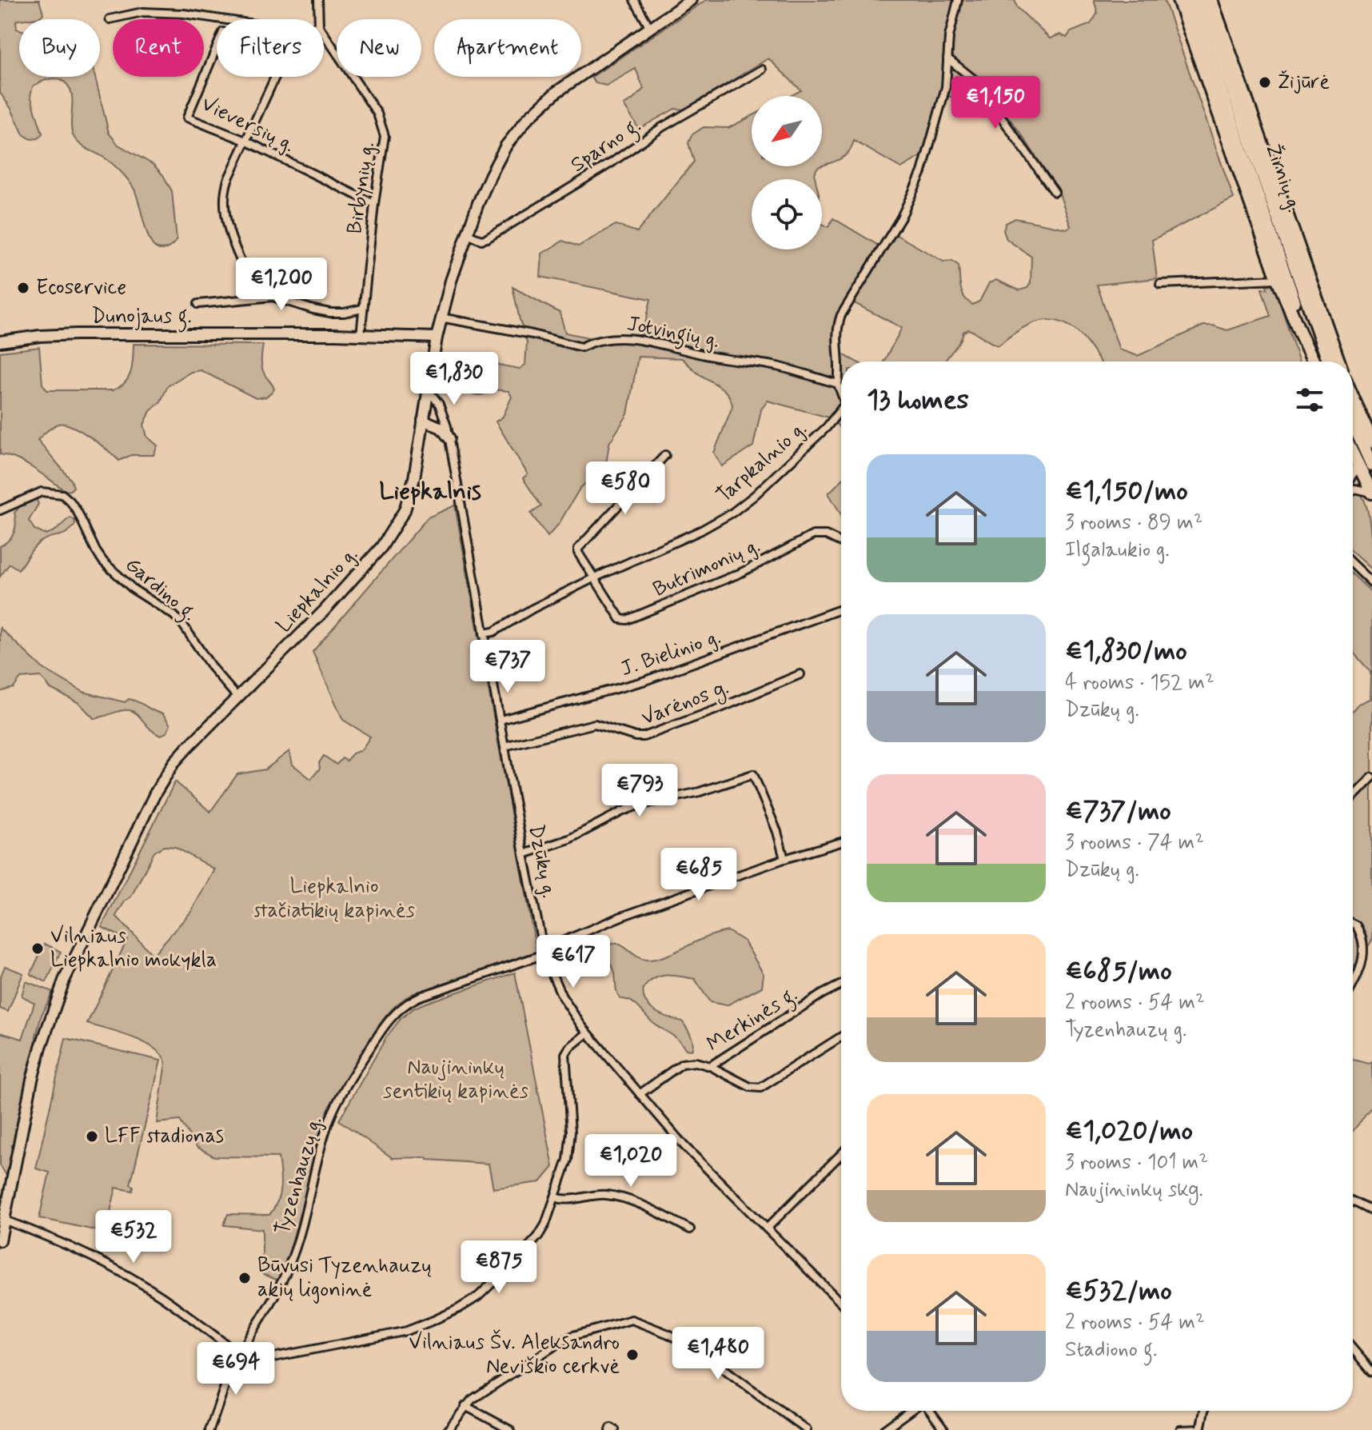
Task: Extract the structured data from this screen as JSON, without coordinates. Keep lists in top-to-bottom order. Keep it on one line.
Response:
{"streets":{"highway":["Žirnių g."],"main road":["Dunojaus g.","Liepkalnio g."],"street":["Vieversių g.","Sparno g.","Birbynių g.","Jotvingių g.","Tarpkalnio g.","Butrimonių g.","Gardino g.","J. Bielinio g.","Varėnos g.","Dzūkų g.","Merkinės g.","Tyzenhauzų g."]},"crossings":[["Vieversių g.","Birbynių g."],["Sparno g.","Liepkalnio g."],["Birbynių g.","Dunojaus g."],["Dunojaus g.","Liepkalnio g."],["Jotvingių g.","Liepkalnio g."],["Tarpkalnio g.","Butrimonių g."],["Tarpkalnio g.","Dzūkų g."],["Gardino g.","Liepkalnio g."],["Liepkalnio g.","Dzūkų g."],["J. Bielinio g.","Dzūkų g."],["Varėnos g.","Dzūkų g."],["Dzūkų g.","Merkinės g."],["Dzūkų g.","Tyzenhauzų g."]],"districts":["Liepkalnis"],"parks":["Liepkalnio stačiatikių kapinės","Naujininkų sentikių kapinės"],"places":["Žijūrė","Ecoservice","Vilniaus Liepkalnio mokykla","LFF stadionas","Būvusi Tyzenhauzų akių ligoninė","Vilniaus Šv. Aleksandro Neviškio cerkvė"],"north":"bottom left","page":{"chip":["Buy","Rent","Filters","New","Apartment"],"price":["€1,150","€1,200","€1,830","€580","€737","€793","€685","€617","€1,020","€532","€875","€1,480","€694"],"heading":"13 homes","list":[{"name":"€1,150/mo","note":"3 rooms · 89 m² · Ilgalaukio g."},{"name":"€1,830/mo","note":"4 rooms · 152 m² · Dzūkų g."},{"name":"€737/mo","note":"3 rooms · 74 m² · Dzūkų g."},{"name":"€685/mo","note":"2 rooms · 54 m² · Tyzenhauzų g."},{"name":"€1,020/mo","note":"3 rooms · 101 m² · Naujininkų skg."},{"name":"€532/mo","note":"2 rooms · 54 m² · Stadiono g."}]}}
